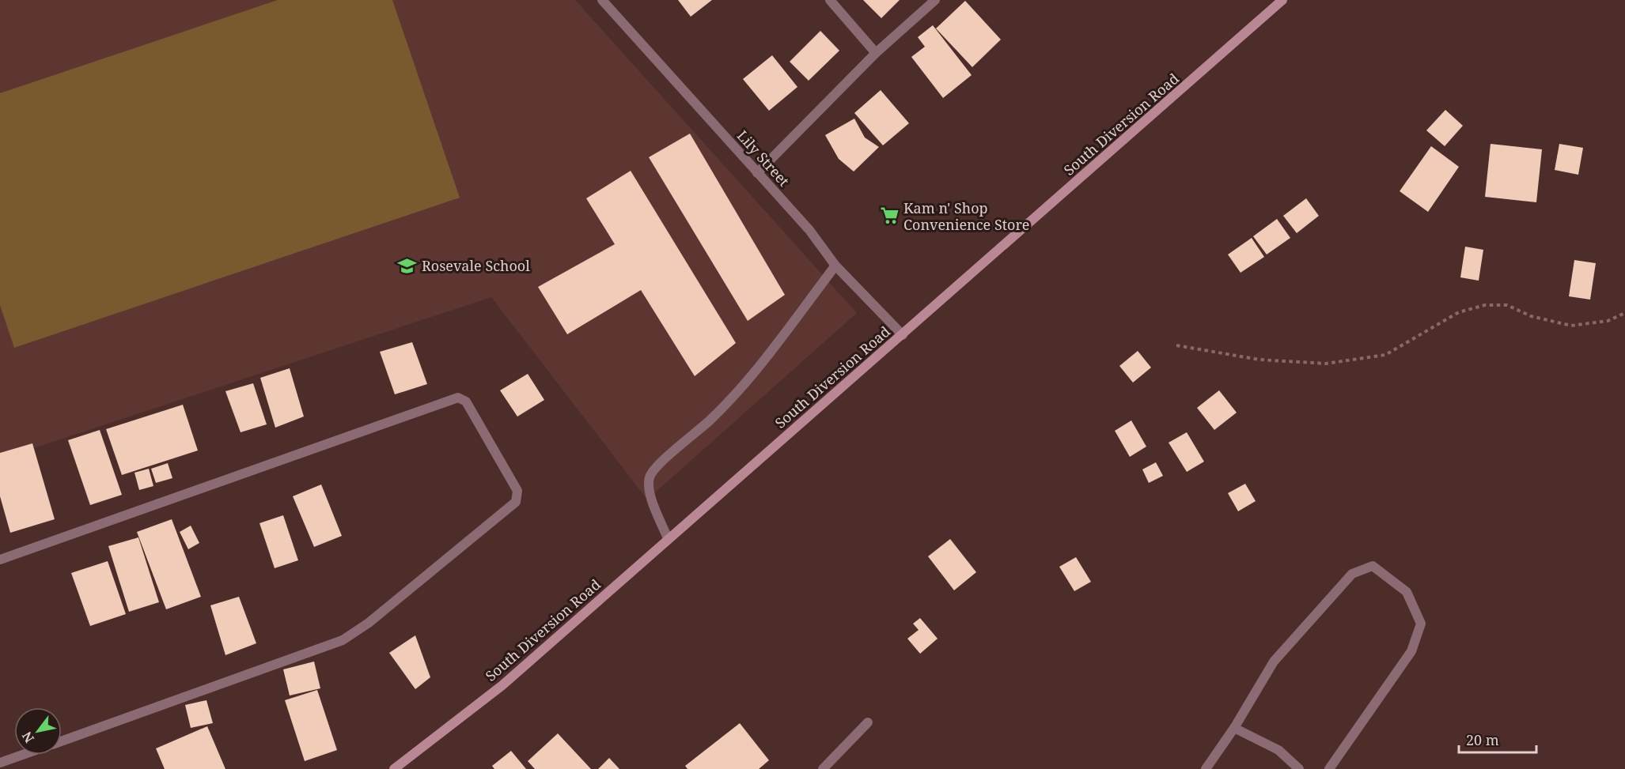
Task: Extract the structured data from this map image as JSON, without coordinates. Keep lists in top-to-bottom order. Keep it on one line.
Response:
{"streets":{"main road":["South Diversion Road"],"street":["Lily Street"]},"crossings":[["South Diversion Road","Lily Street"]],"places":{"supermarket":["Kam n' Shop Convenience Store"],"school or university":["Rosevale School"]},"scale_bar":"20 m","north":"bottom left"}
